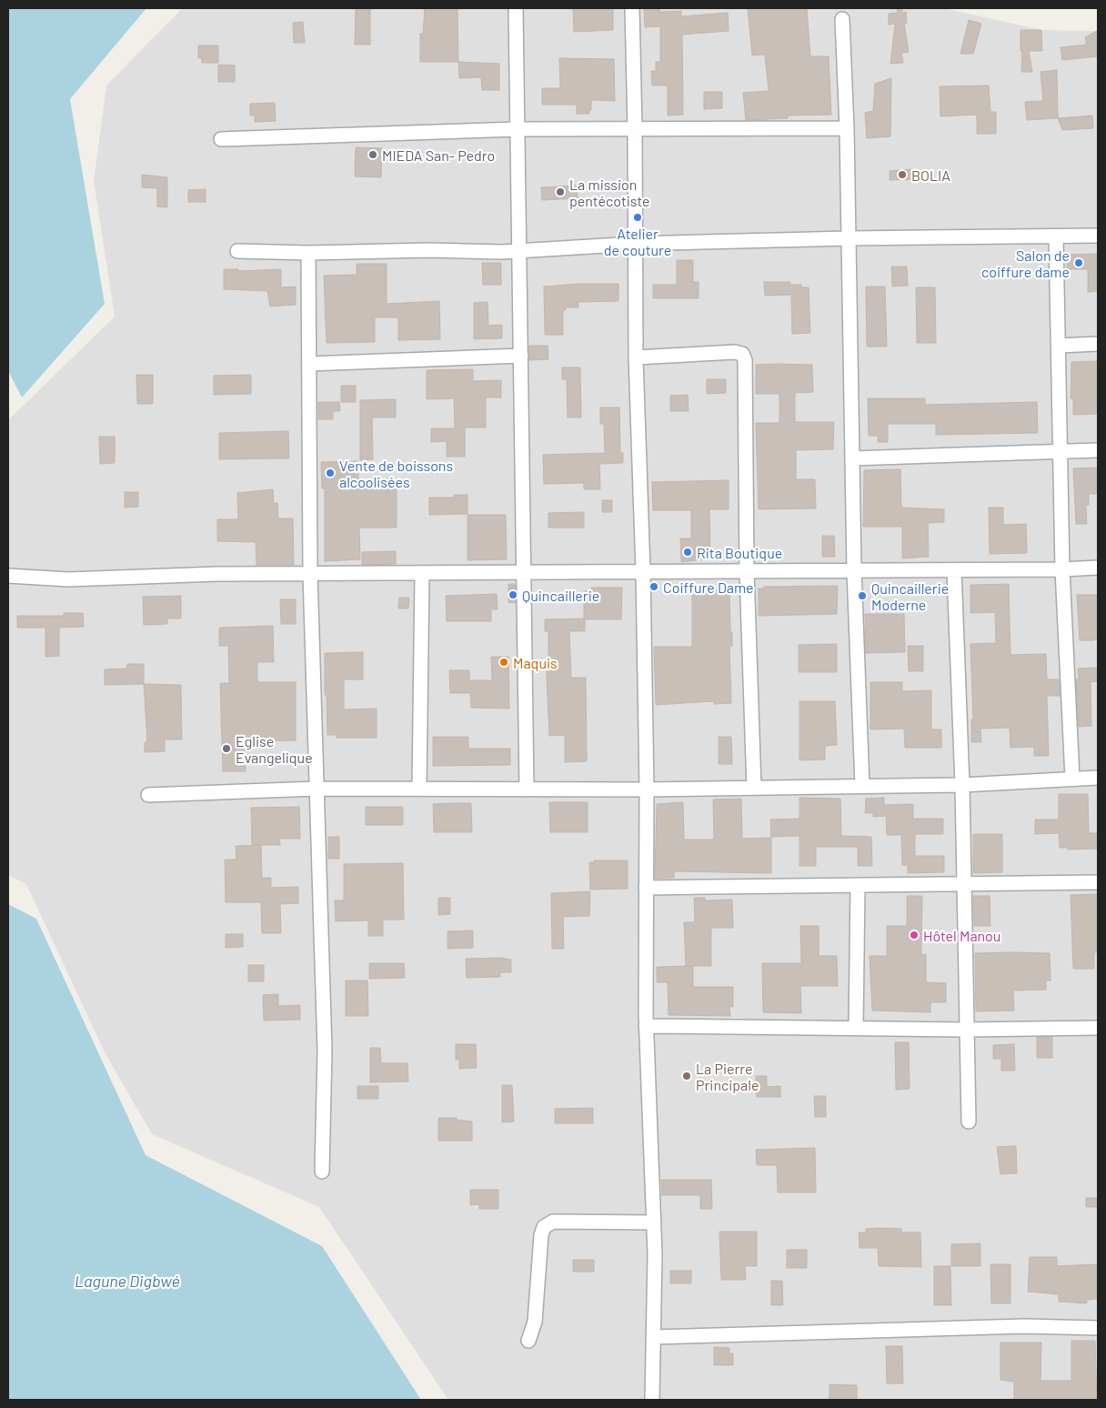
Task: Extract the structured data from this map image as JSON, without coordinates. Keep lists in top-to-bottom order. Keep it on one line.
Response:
{"water":["Lagune Digbwé"],"places":["MIEDA San- Pedro","BOLIA","La mission pentécotiste","Atelier de couture","Salon de coiffure dame","Vente de boissons alcoolisées","Rita Boutique","Coiffure Dame","Quincaillerie","Quincaillerie Moderne","Maquis","Eglise Evangelique","Hôtel Manou","La Pierre Principale"]}
